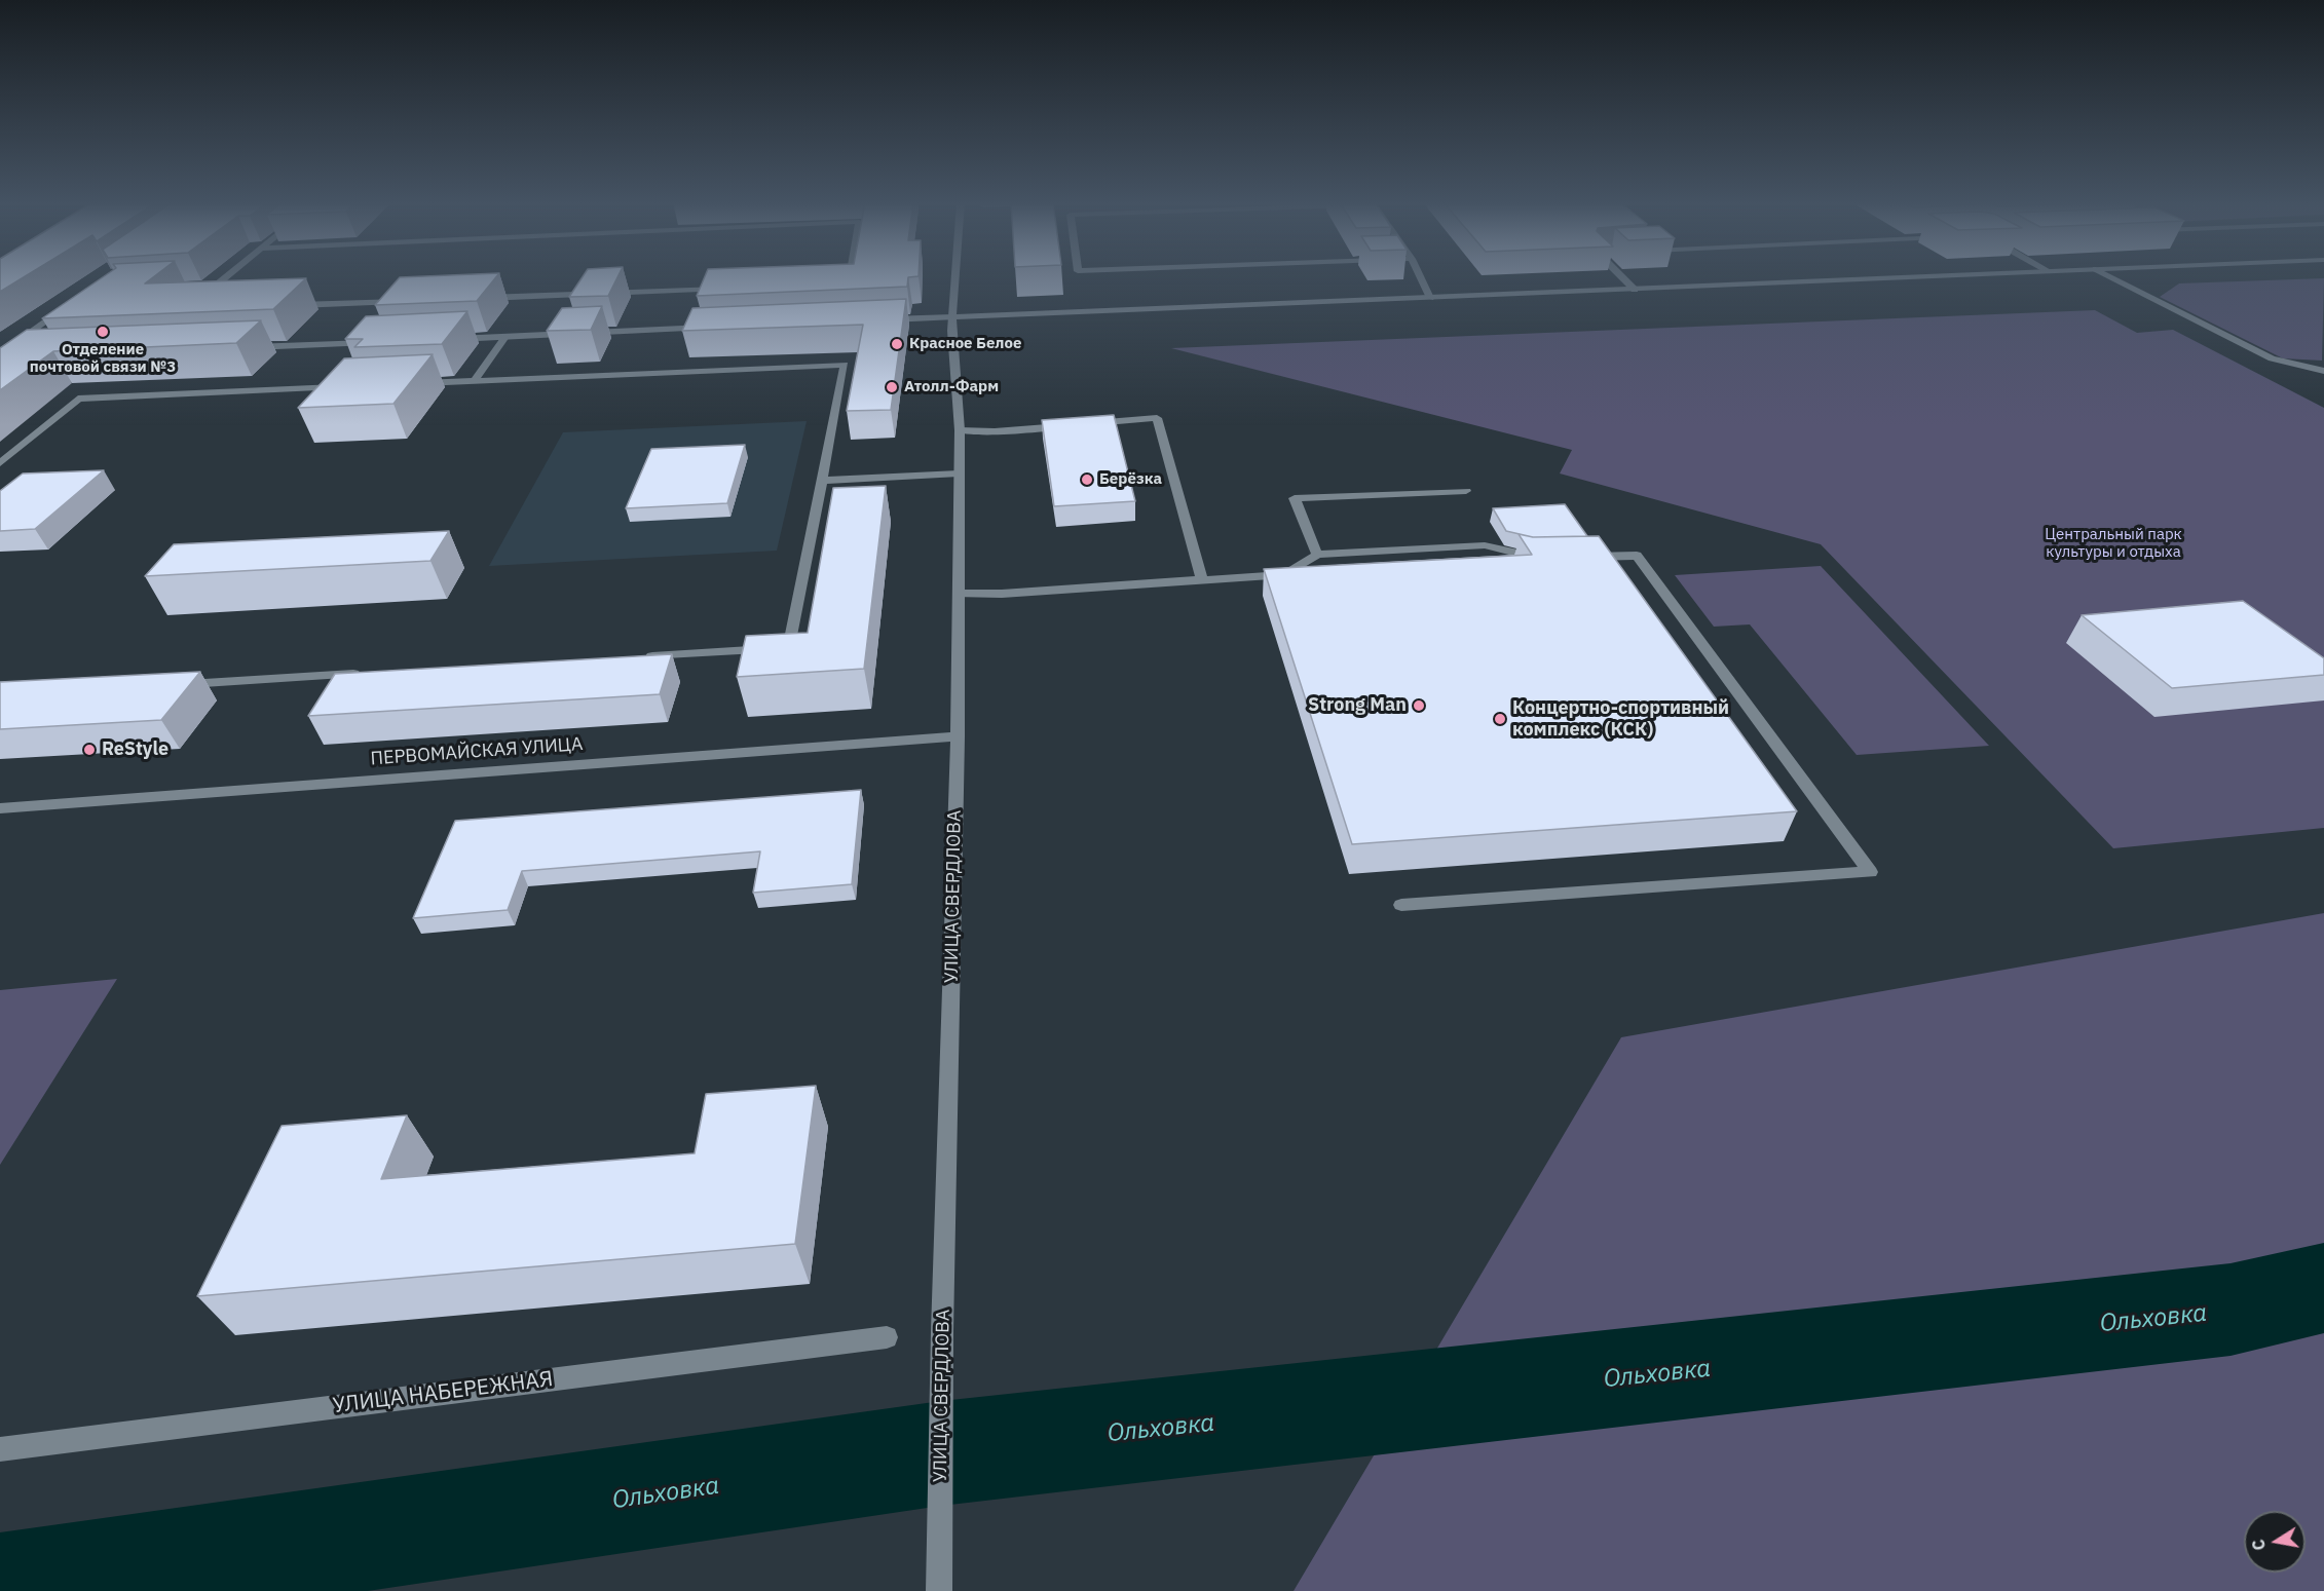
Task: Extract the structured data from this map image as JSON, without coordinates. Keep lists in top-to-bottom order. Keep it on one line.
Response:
{"streets":{"main road":["ПЕРВОМАЙСКАЯ УЛИЦА","УЛИЦА СВЕРДЛОВА","УЛИЦА НАБЕРЕЖНАЯ"]},"crossings":[["ПЕРВОМАЙСКАЯ УЛИЦА","УЛИЦА СВЕРДЛОВА"]],"water":["Ольховка"],"parks":["Центральный парк культуры и отдыха"],"places":["Отделение почтовой связи №3","Красное Белое","Атолл-Фарм","Берёзка","Strong Man","Концертно-спортивный комплекс (КСК)","ReStyle"],"north":"left"}
